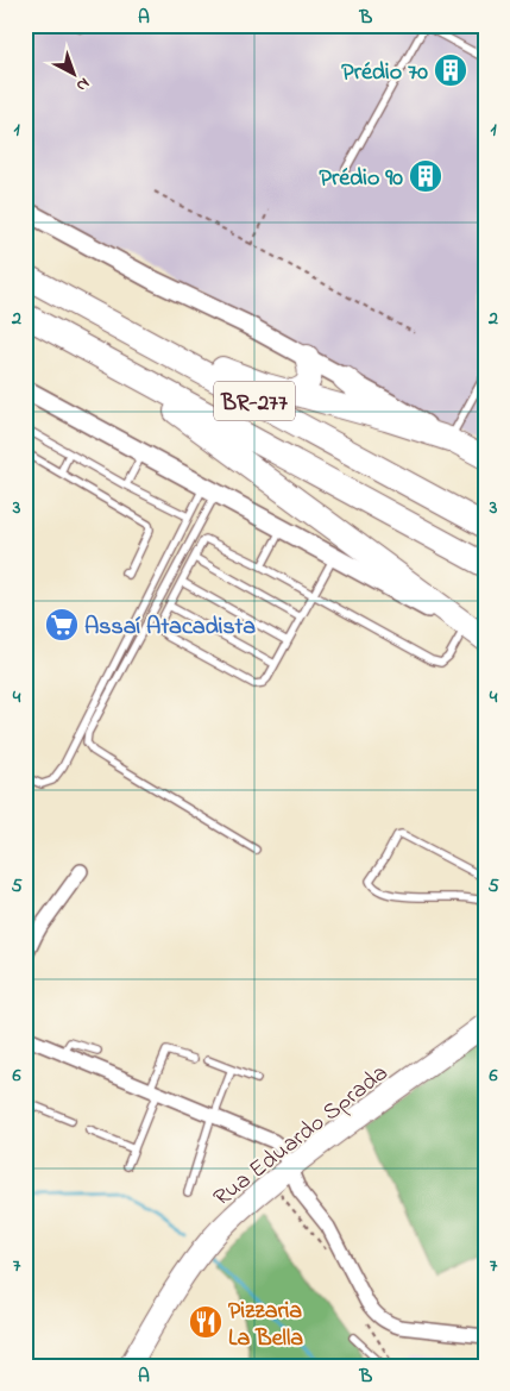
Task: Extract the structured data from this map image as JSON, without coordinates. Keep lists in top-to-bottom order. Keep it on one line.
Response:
{"streets":{"highway":["BR-277"],"main road":["Rua Eduardo Sprada"]},"places":{"building":["Prédio 70","Prédio 90"],"supermarket":["Assaí Atacadista"],"restaurant":["Pizzaria La Bella"]},"north":"bottom right","grid":{"columns":["A","B"],"rows":["1","2","3","4","5","6","7"]}}
